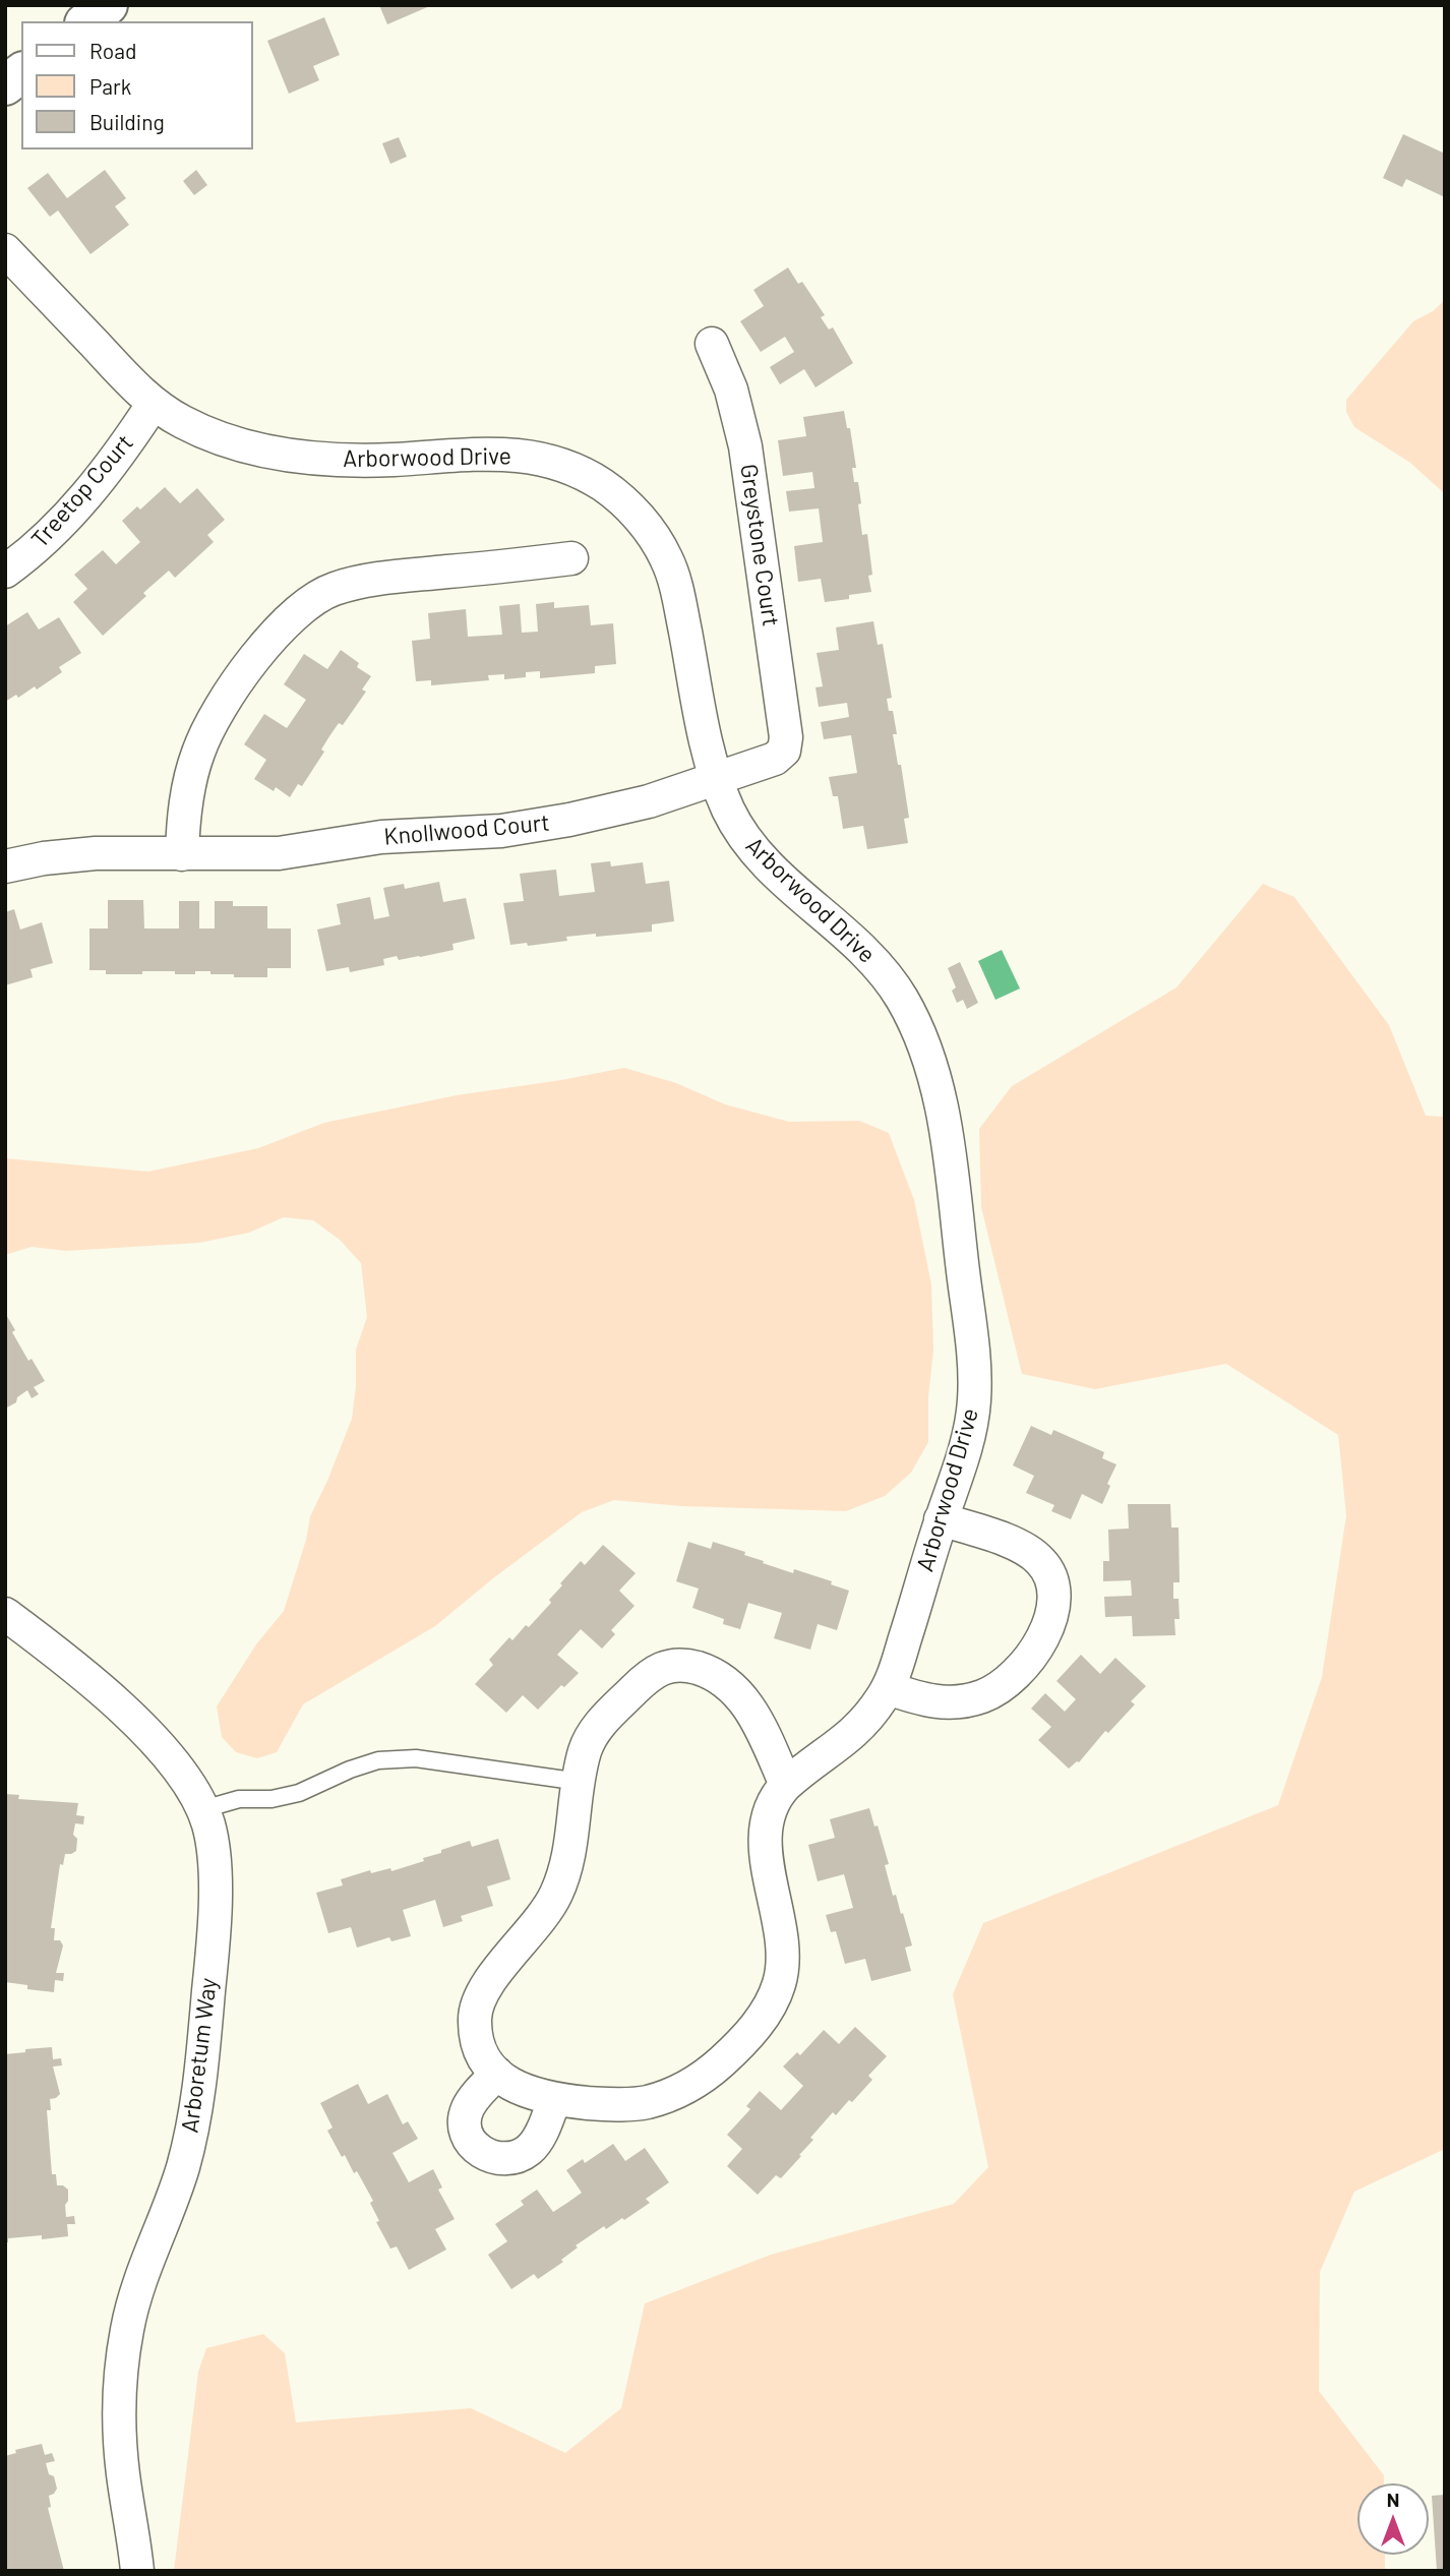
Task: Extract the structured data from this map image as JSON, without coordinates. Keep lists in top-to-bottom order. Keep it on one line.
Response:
{"streets":{"street":["Arborwood Drive","Treetop Court","Greystone Court","Knollwood Court","Arboretum Way"]},"crossings":[["Arborwood Drive","Treetop Court"],["Arborwood Drive","Knollwood Court"],["Greystone Court","Knollwood Court"]],"legend":["Road","Park","Building"],"north":"top"}
